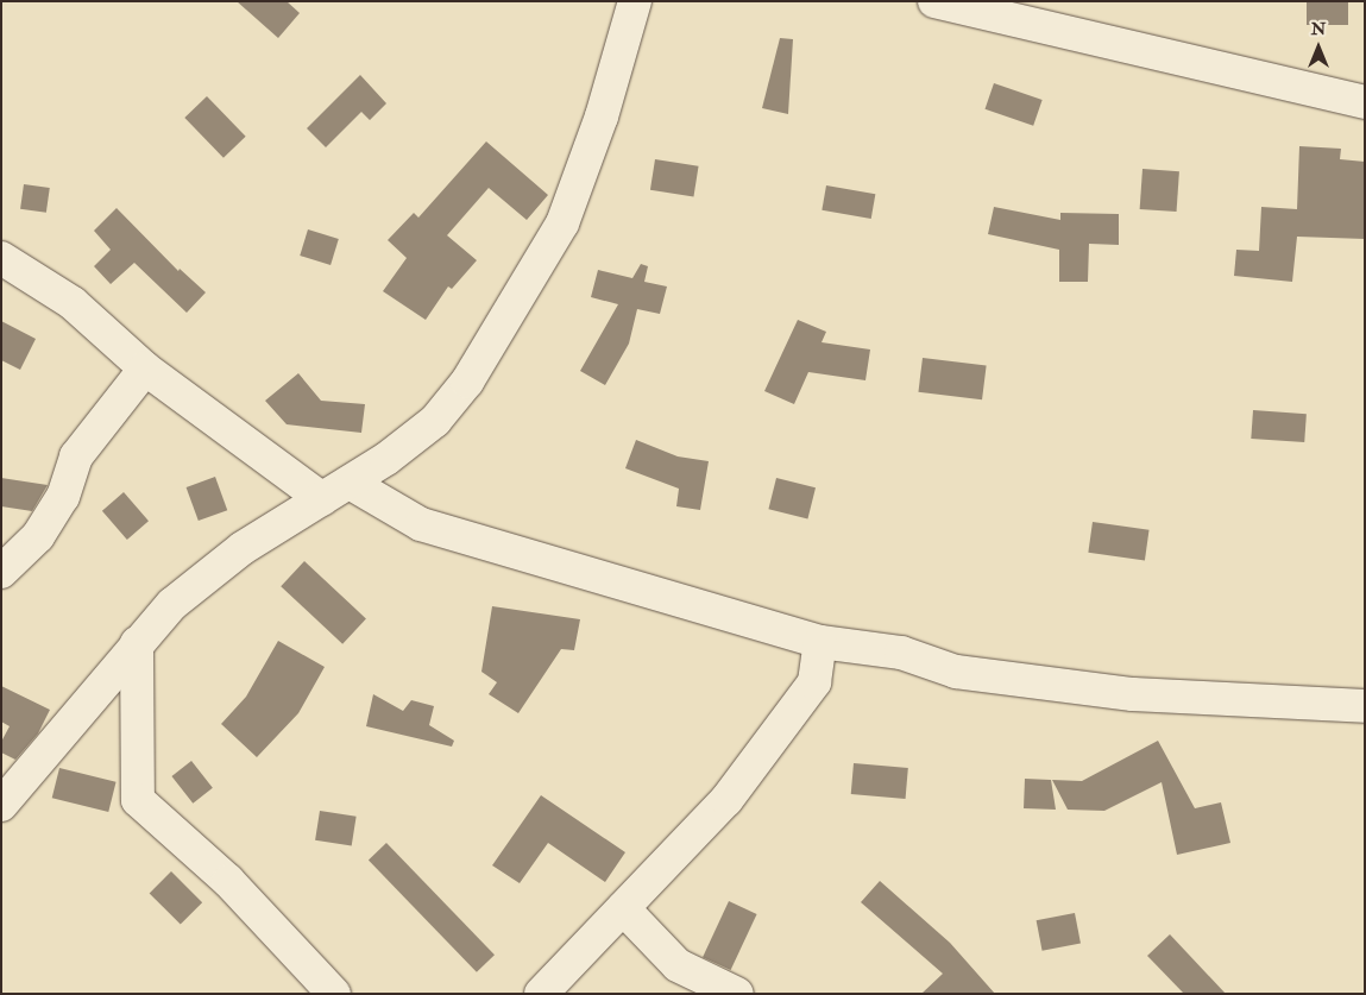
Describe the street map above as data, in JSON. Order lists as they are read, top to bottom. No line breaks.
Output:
{"north":"top"}
